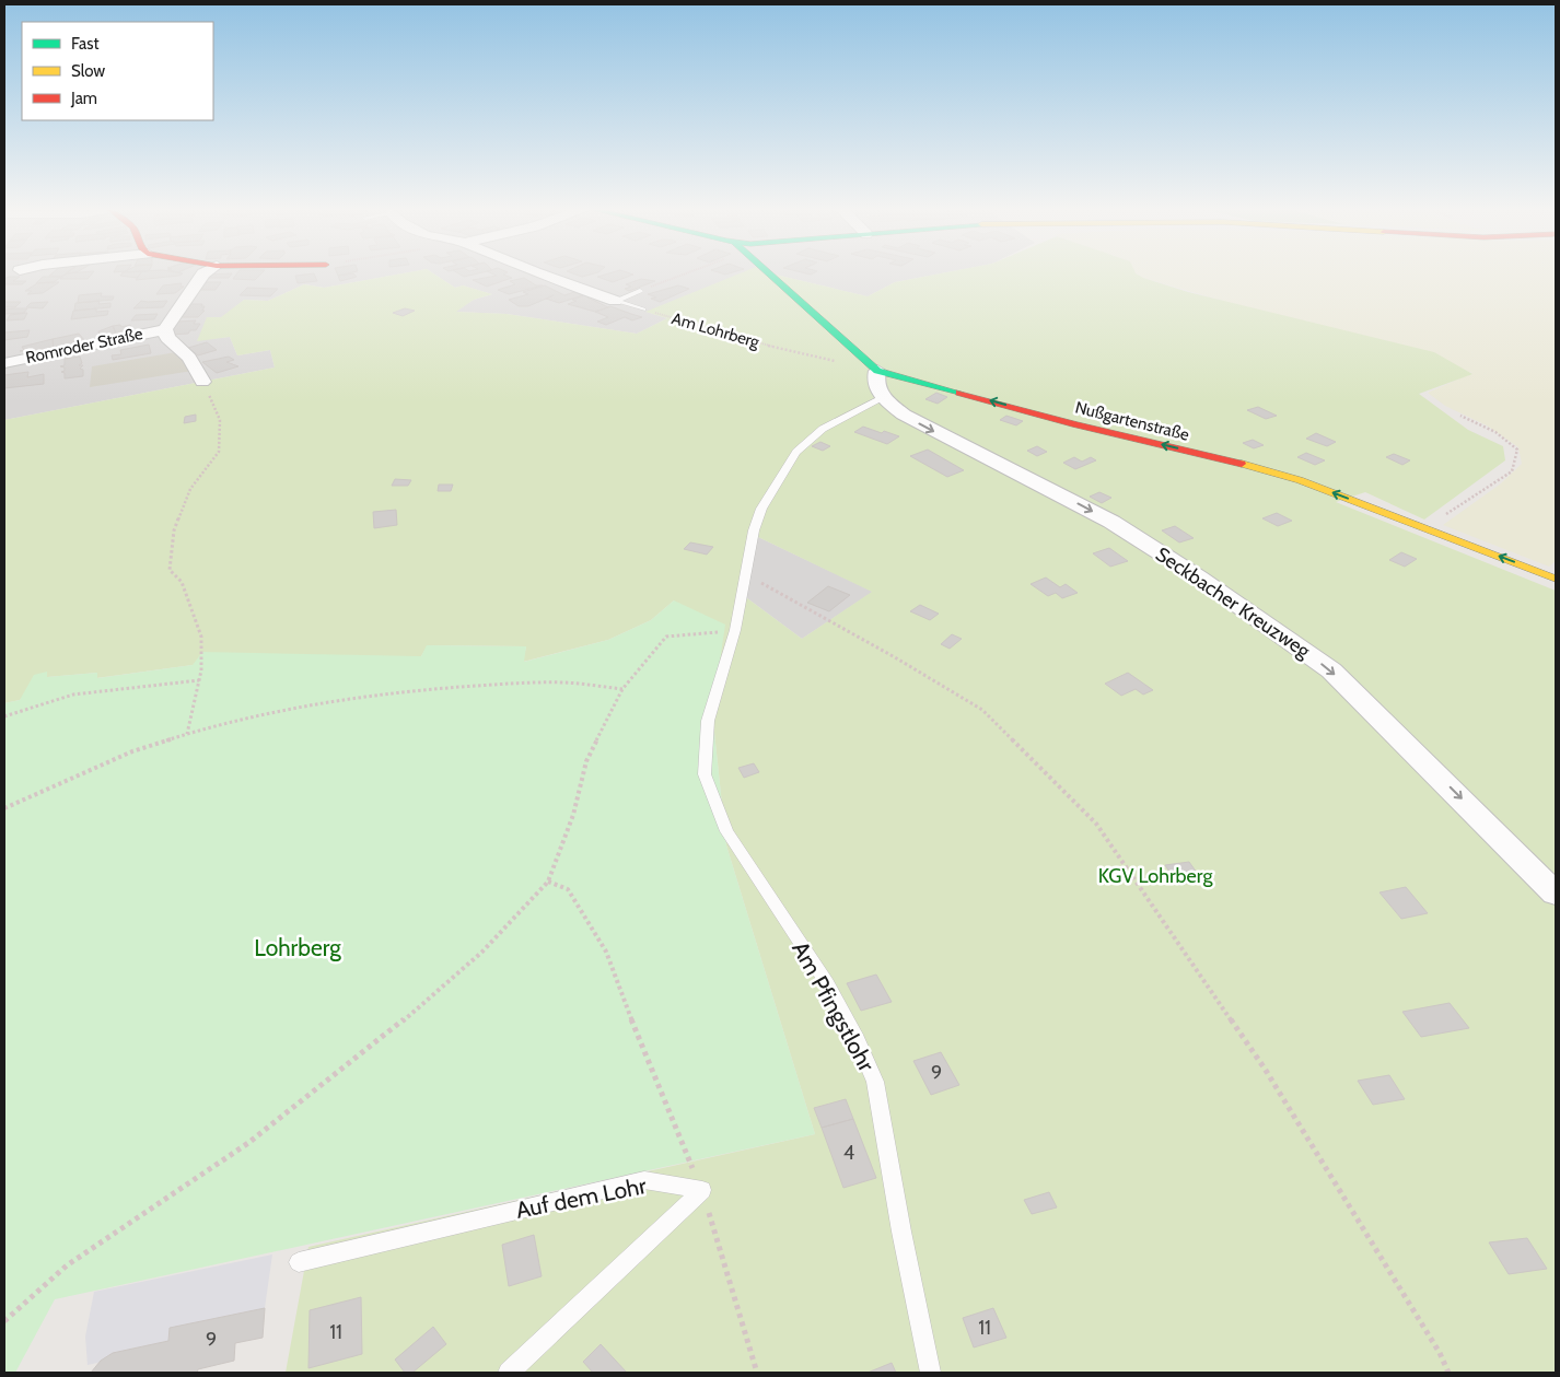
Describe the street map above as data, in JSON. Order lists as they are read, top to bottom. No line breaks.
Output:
{"streets":{"street":["Romroder Straße","Nußgartenstraße","Seckbacher Kreuzweg"],"lane":["Am Pfingstlohr","Auf dem Lohr"],"path":["Am Lohrberg"]},"one_way":["Nußgartenstraße","Seckbacher Kreuzweg"],"parks":["KGV Lohrberg","Lohrberg"],"house_numbers":["9","4","11","11","9"],"legend":["Fast","Slow","Jam"]}
